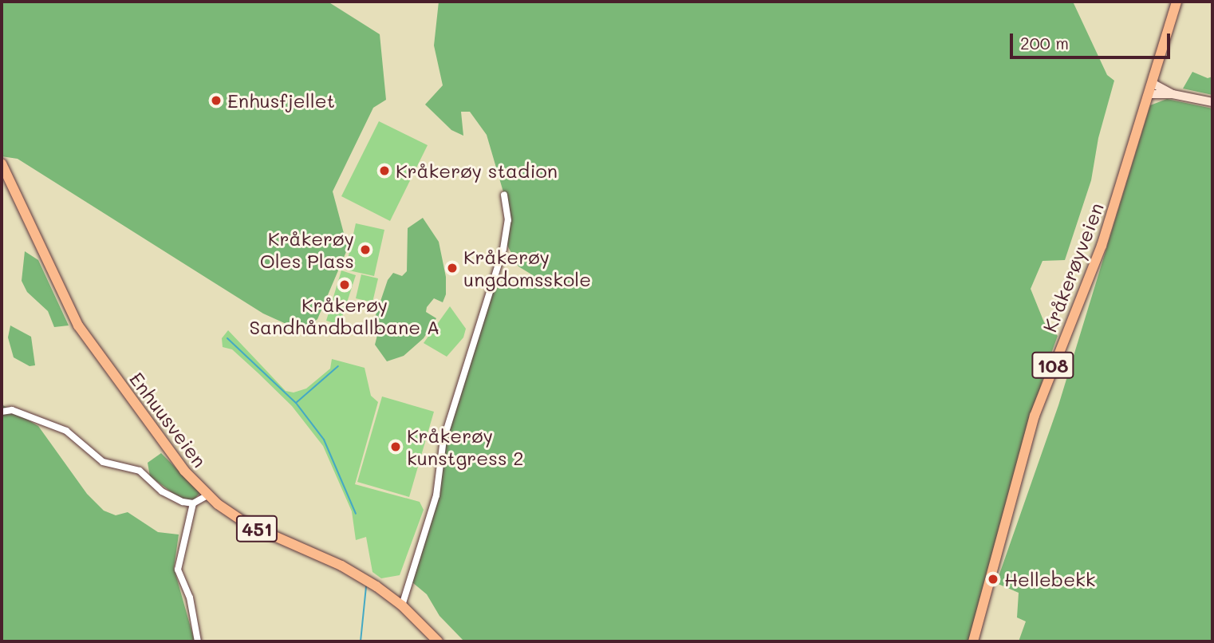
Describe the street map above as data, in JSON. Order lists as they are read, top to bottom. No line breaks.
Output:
{"streets":{"main road":["Kråkerøyveien","108","Enhuusveien","451"]},"places":["Enhusfjellet","Kråkerøy stadion","Kråkerøy Oles Plass","Kråkerøy ungdomsskole","Kråkerøy Sandhåndballbane A","Kråkerøy kunstgress 2","Hellebekk"],"scale_bar":"200 m"}
